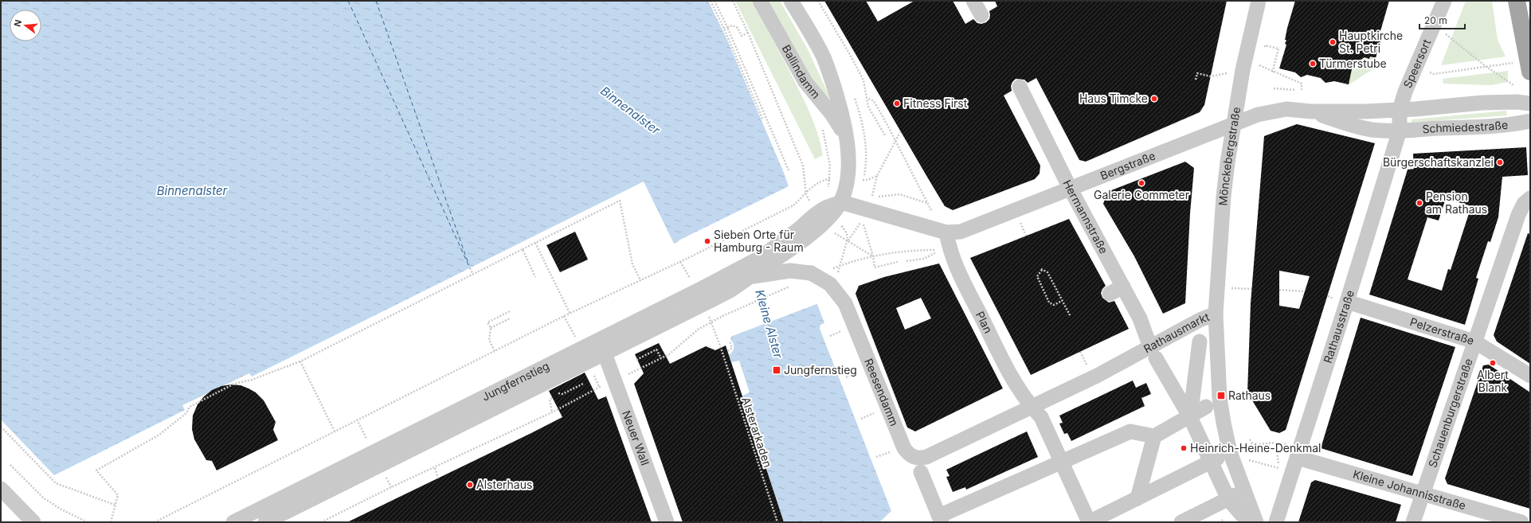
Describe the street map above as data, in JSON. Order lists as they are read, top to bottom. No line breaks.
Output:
{"streets":{"street":["Speersort","Ballindamm","Schmiedestraße","Mönckebergstraße","Bergstraße","Hermannstraße","Plan","Rathausstraße","Pelzerstraße","Rathausmarkt","Jungfernstieg","Reesendamm","Schauenburgerstraße","Neuer Wall","Kleine Johannisstraße"],"path":["Alsterarkaden"]},"crossings":[["Speersort","Schmiedestraße"],["Speersort","Bergstraße"],["Speersort","Rathausstraße"],["Ballindamm","Jungfernstieg"],["Schmiedestraße","Bergstraße"],["Schmiedestraße","Rathausstraße"],["Mönckebergstraße","Bergstraße"],["Mönckebergstraße","Rathausmarkt"],["Bergstraße","Hermannstraße"],["Bergstraße","Plan"],["Bergstraße","Rathausstraße"],["Hermannstraße","Rathausmarkt"],["Plan","Rathausmarkt"],["Plan","Reesendamm"],["Rathausstraße","Pelzerstraße"],["Rathausstraße","Kleine Johannisstraße"],["Pelzerstraße","Schauenburgerstraße"],["Rathausmarkt","Reesendamm"],["Jungfernstieg","Reesendamm"],["Jungfernstieg","Alsterarkaden"],["Jungfernstieg","Neuer Wall"],["Schauenburgerstraße","Kleine Johannisstraße"]],"water":["Binnenalster","Kleine Alster"],"places":{"other":["Hauptkirche St. Petri","Türmerstube","Haus Timcke","Fitness First","Bürgerschaftskanzlei","Galerie Commeter","Pension am Rathaus","Sieben Orte für Hamburg - Raum","Albert Blank","Heinrich-Heine-Denkmal","Alsterhaus"],"transit":["Jungfernstieg","Rathaus"]},"scale_bar":"20 m","north":"left"}
